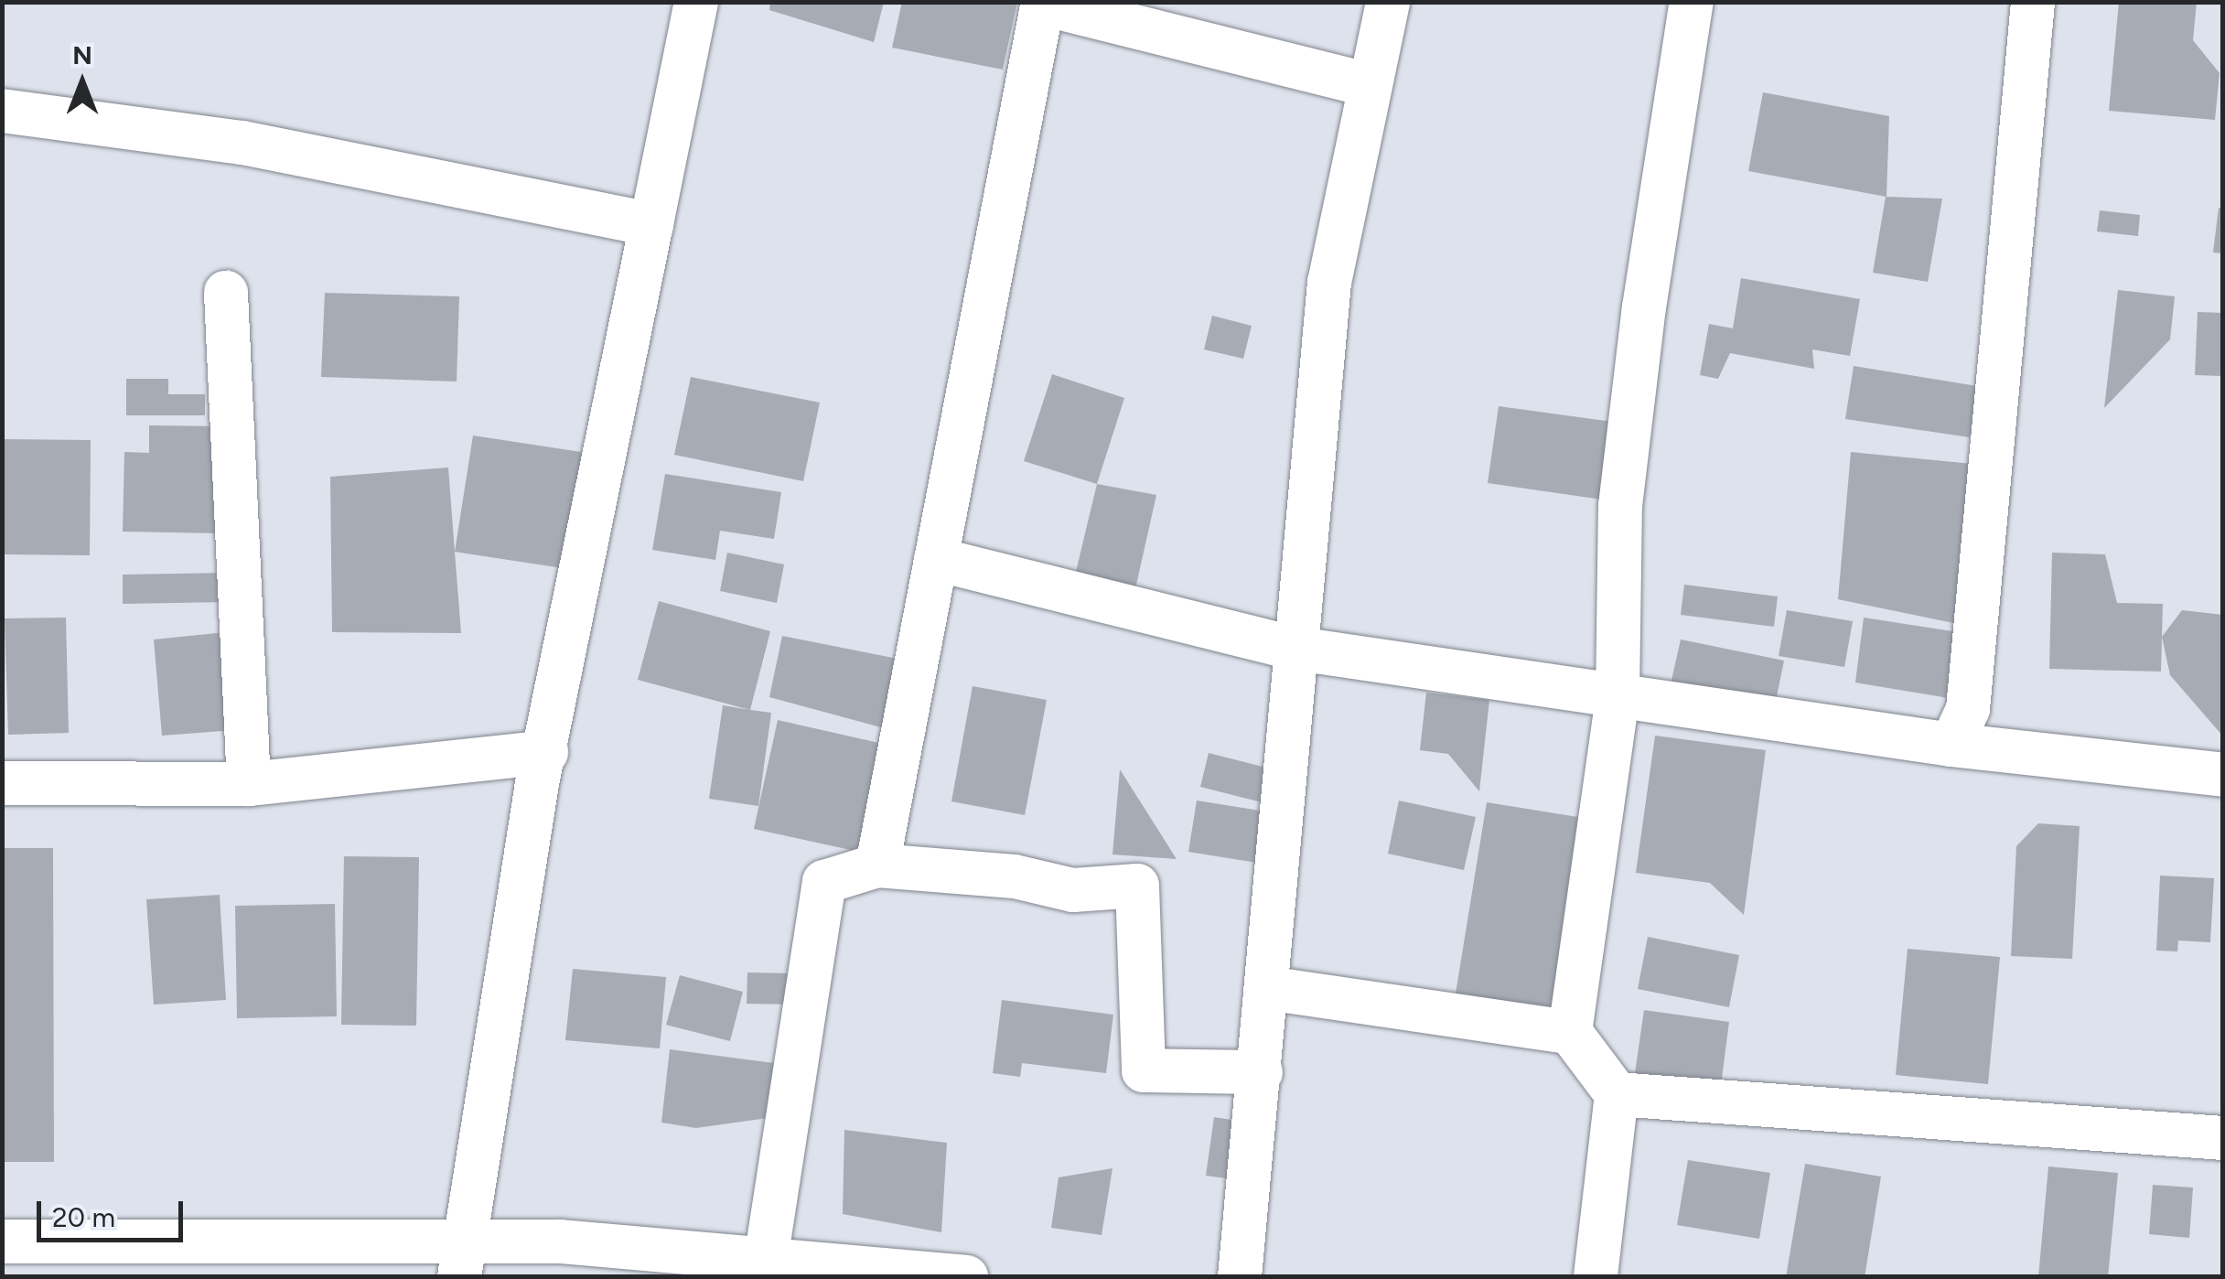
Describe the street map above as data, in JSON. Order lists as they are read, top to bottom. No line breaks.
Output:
{"scale_bar":"20 m","north":"top"}
